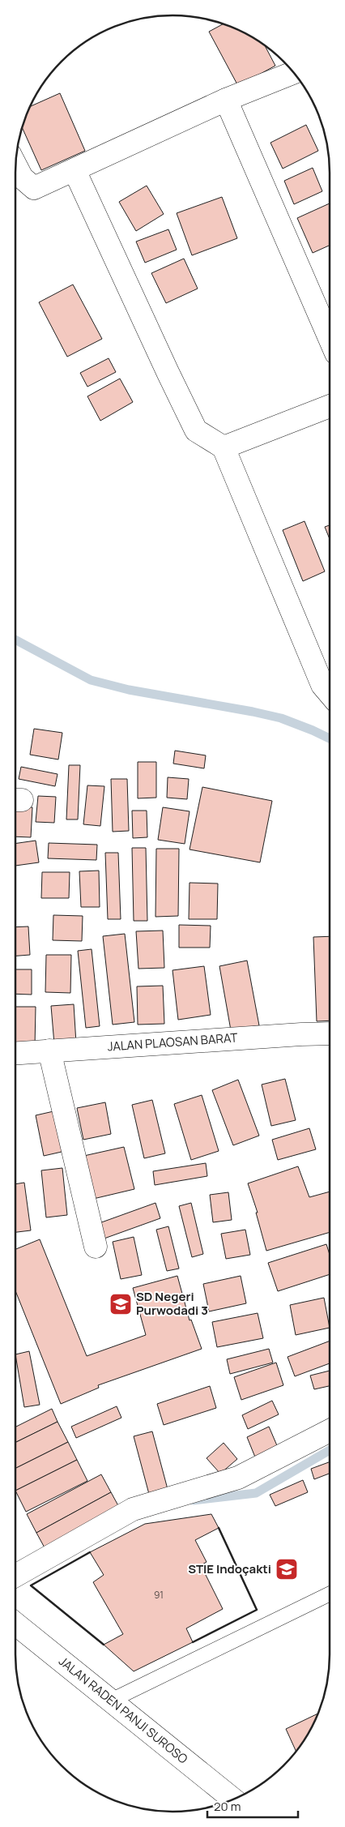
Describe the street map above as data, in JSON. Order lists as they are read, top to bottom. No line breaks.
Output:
{"streets":{"main road":["JALAN PLAOSAN BARAT","JALAN RADEN PANJI SUROSO"]},"places":{"school or university":["SD Negeri Purwodadi 3","STIE Indoçakti"]},"house_numbers":["91"],"scale_bar":"20 m"}
